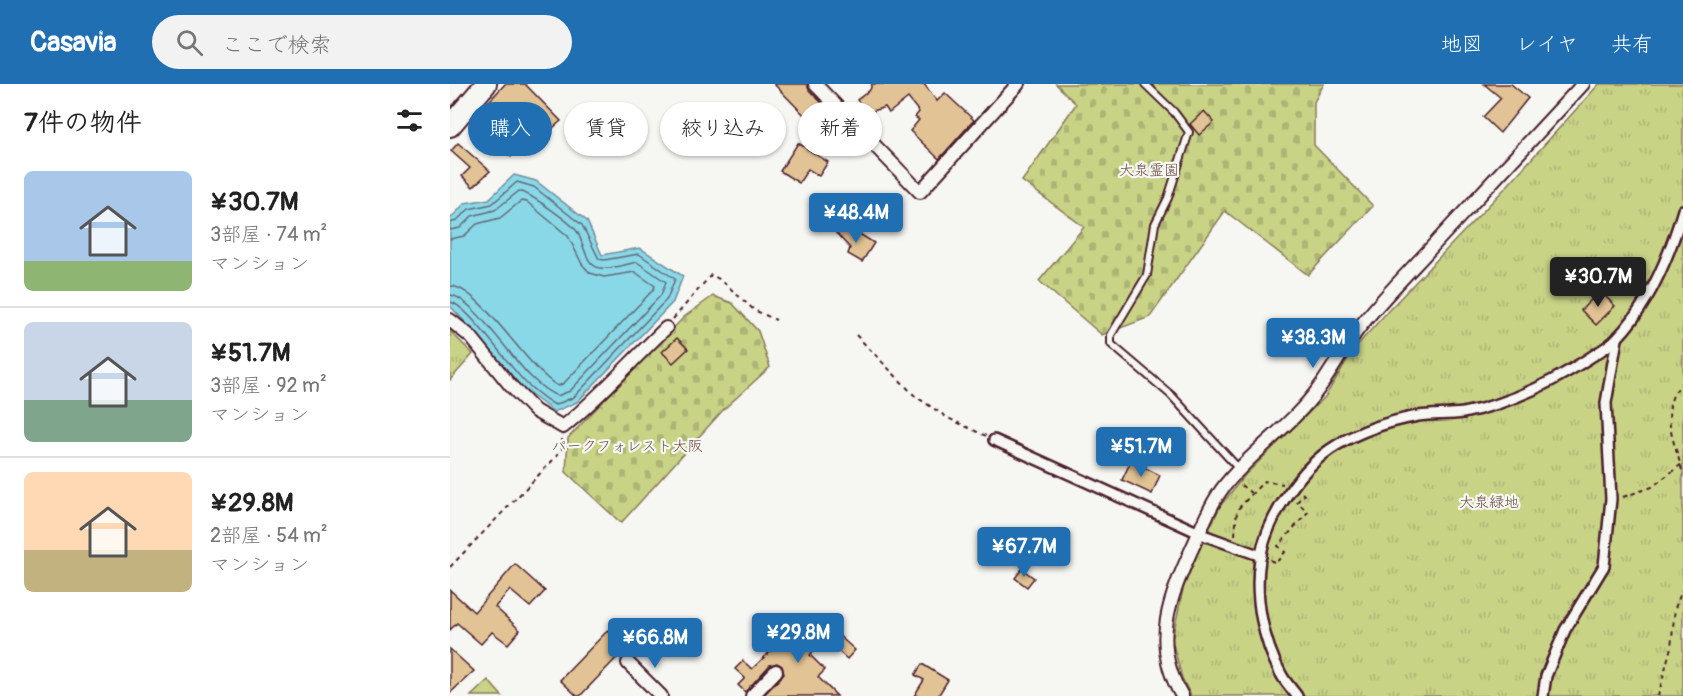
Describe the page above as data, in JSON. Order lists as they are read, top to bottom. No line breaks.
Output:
{"parks":["大泉霊園","パークフォレスト大阪","大泉緑地"],"page":{"header":"Casavia","search":"ここで検索","nav":["地図","レイヤ","共有"],"heading":"7件の物件","chip":["購入","賃貸","絞り込み","新着"],"list":[{"name":"¥30.7M","note":"3部屋 · 74 m² · マンション"},{"name":"¥51.7M","note":"3部屋 · 92 m² · マンション"},{"name":"¥29.8M","note":"2部屋 · 54 m² · マンション"}],"price":["¥48.4M","¥30.7M","¥38.3M","¥51.7M","¥67.7M","¥29.8M","¥66.8M"]}}
